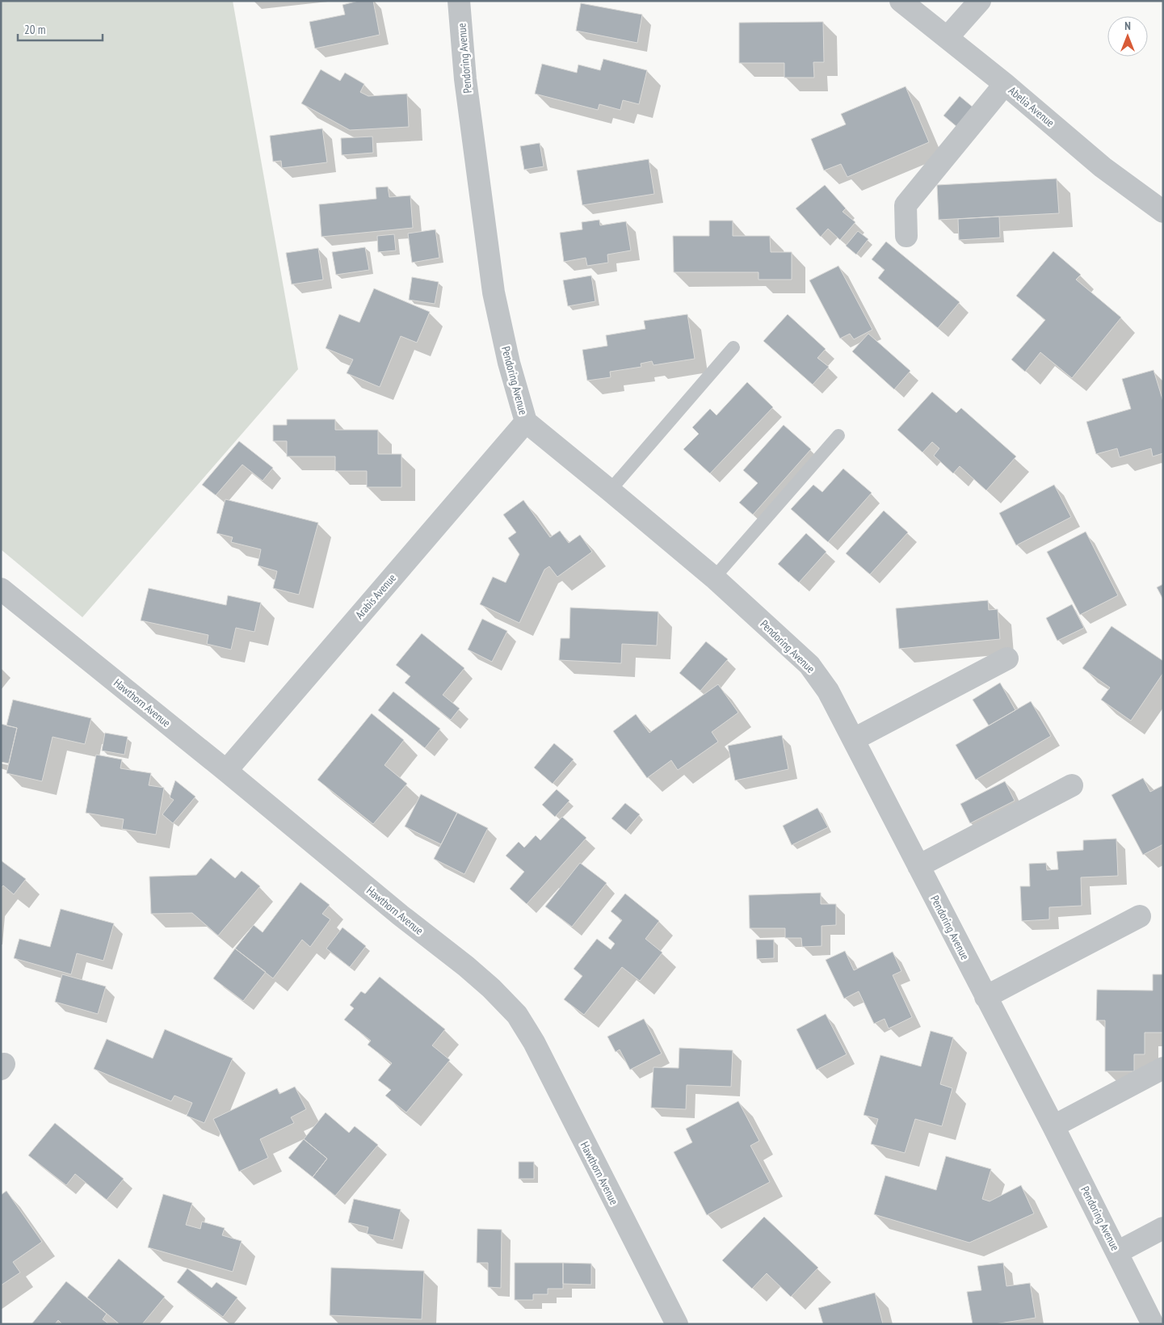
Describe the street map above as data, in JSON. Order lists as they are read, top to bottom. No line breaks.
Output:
{"streets":{"street":["Pendoring Avenue","Abelia Avenue","Arabis Avenue","Hawthorn Avenue"]},"crossings":[["Pendoring Avenue","Arabis Avenue"],["Arabis Avenue","Hawthorn Avenue"]],"scale_bar":"20 m","north":"top"}
